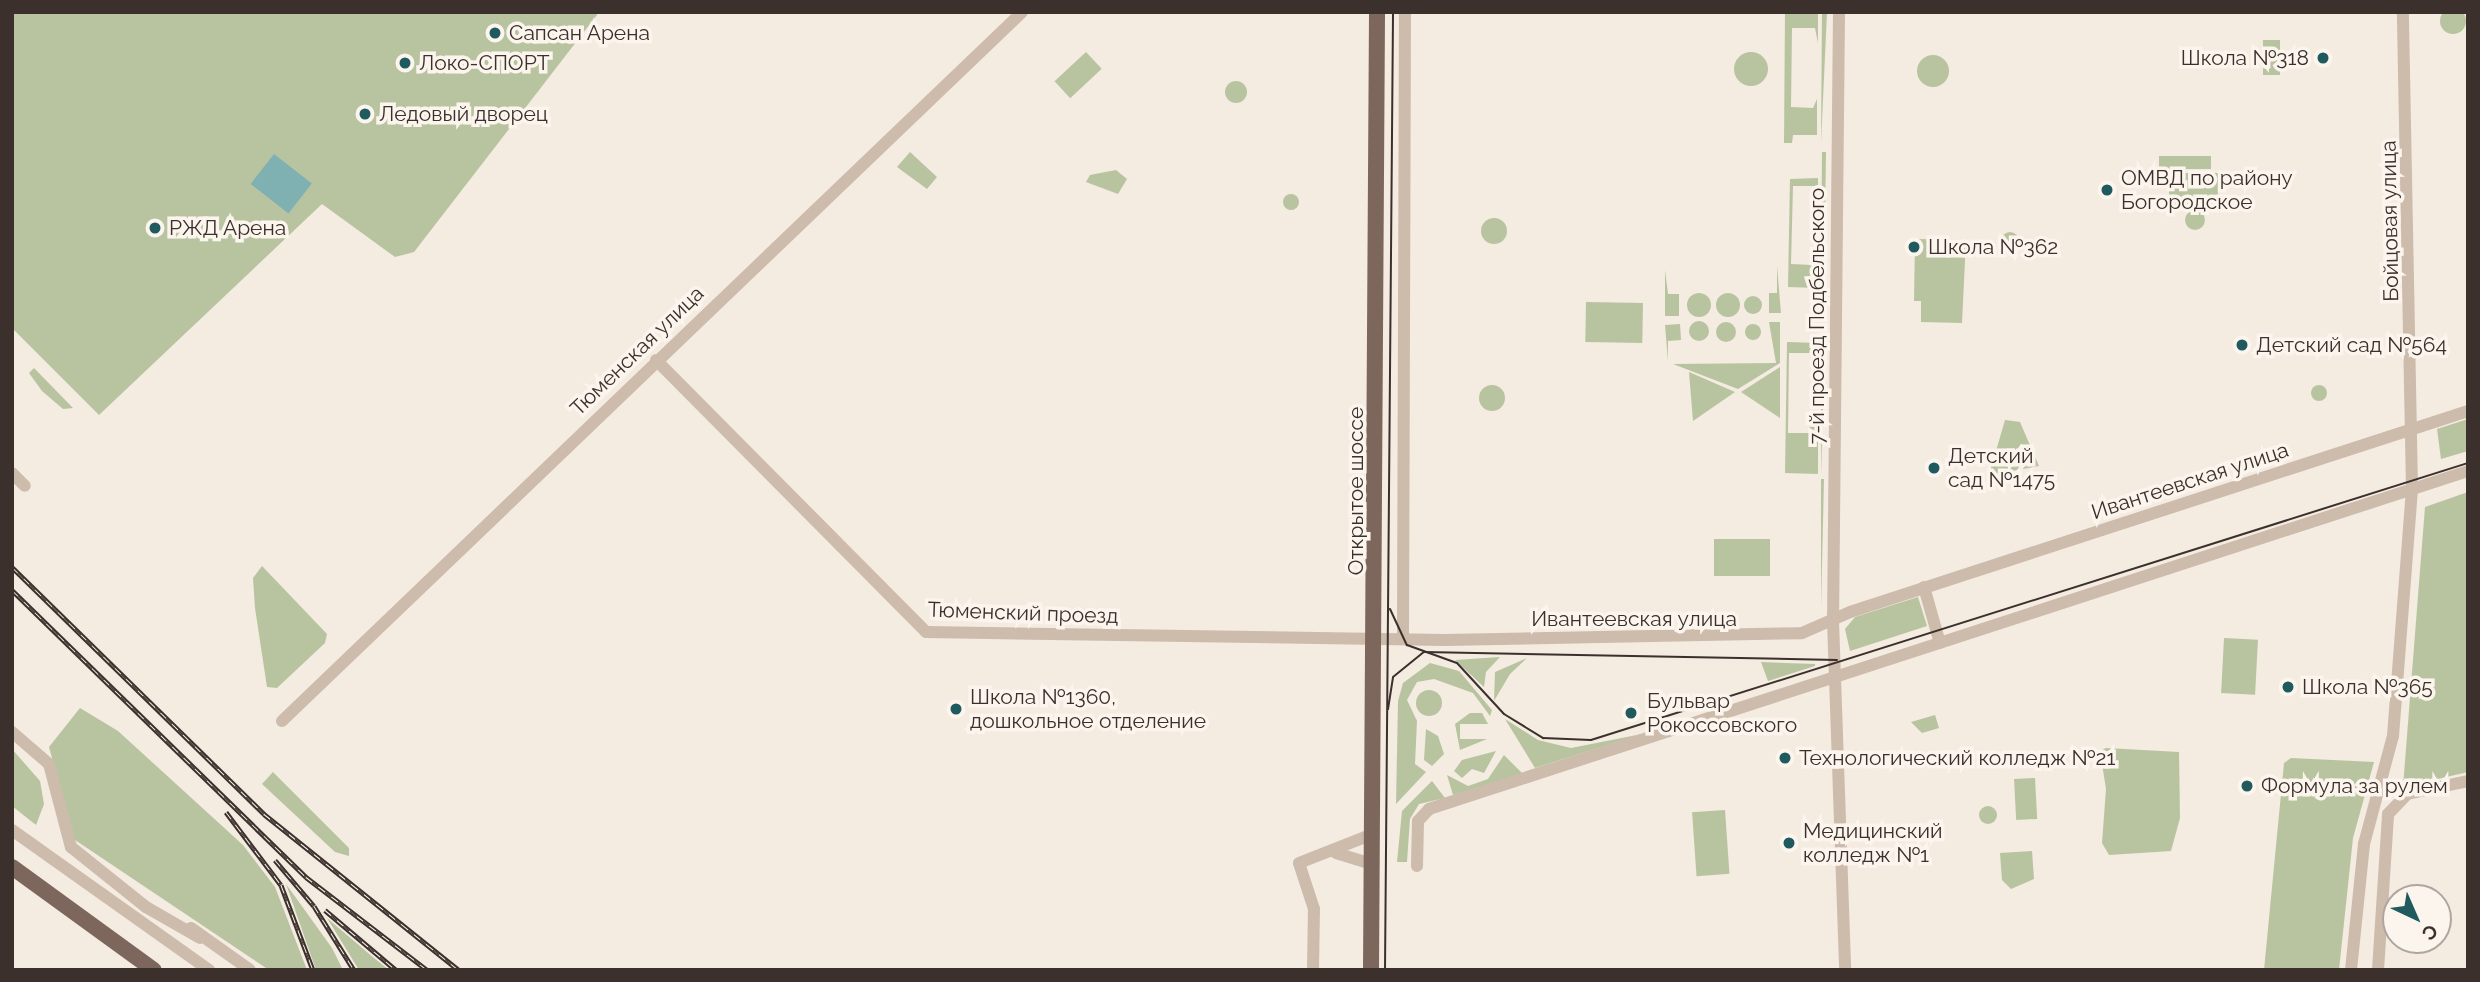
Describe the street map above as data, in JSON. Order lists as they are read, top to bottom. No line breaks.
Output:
{"streets":{"main road":["Открытое шоссе"],"street":["Бойцовая улица","7-й проезд Подбельского","Тюменская улица","Ивантеевская улица","Тюменский проезд"]},"crossings":[["Бойцовая улица","Ивантеевская улица"],["7-й проезд Подбельского","Ивантеевская улица"],["Тюменская улица","Тюменский проезд"],["Ивантеевская улица","Открытое шоссе"],["Ивантеевская улица","Тюменский проезд"],["Открытое шоссе","Тюменский проезд"]],"places":["Сапсан Арена","Школа №318","Локо-СПОРТ","Ледовый дворец","ОМВД по району Богородское","РЖД Арена","Школа №362","Детский сад №564","Детский сад №1475","Школа №365","Школа №1360, дошкольное отделение","Бульвар Рокоссовского","Технологический колледж №21","Формула за рулем","Медицинский колледж №1"],"north":"bottom right"}
